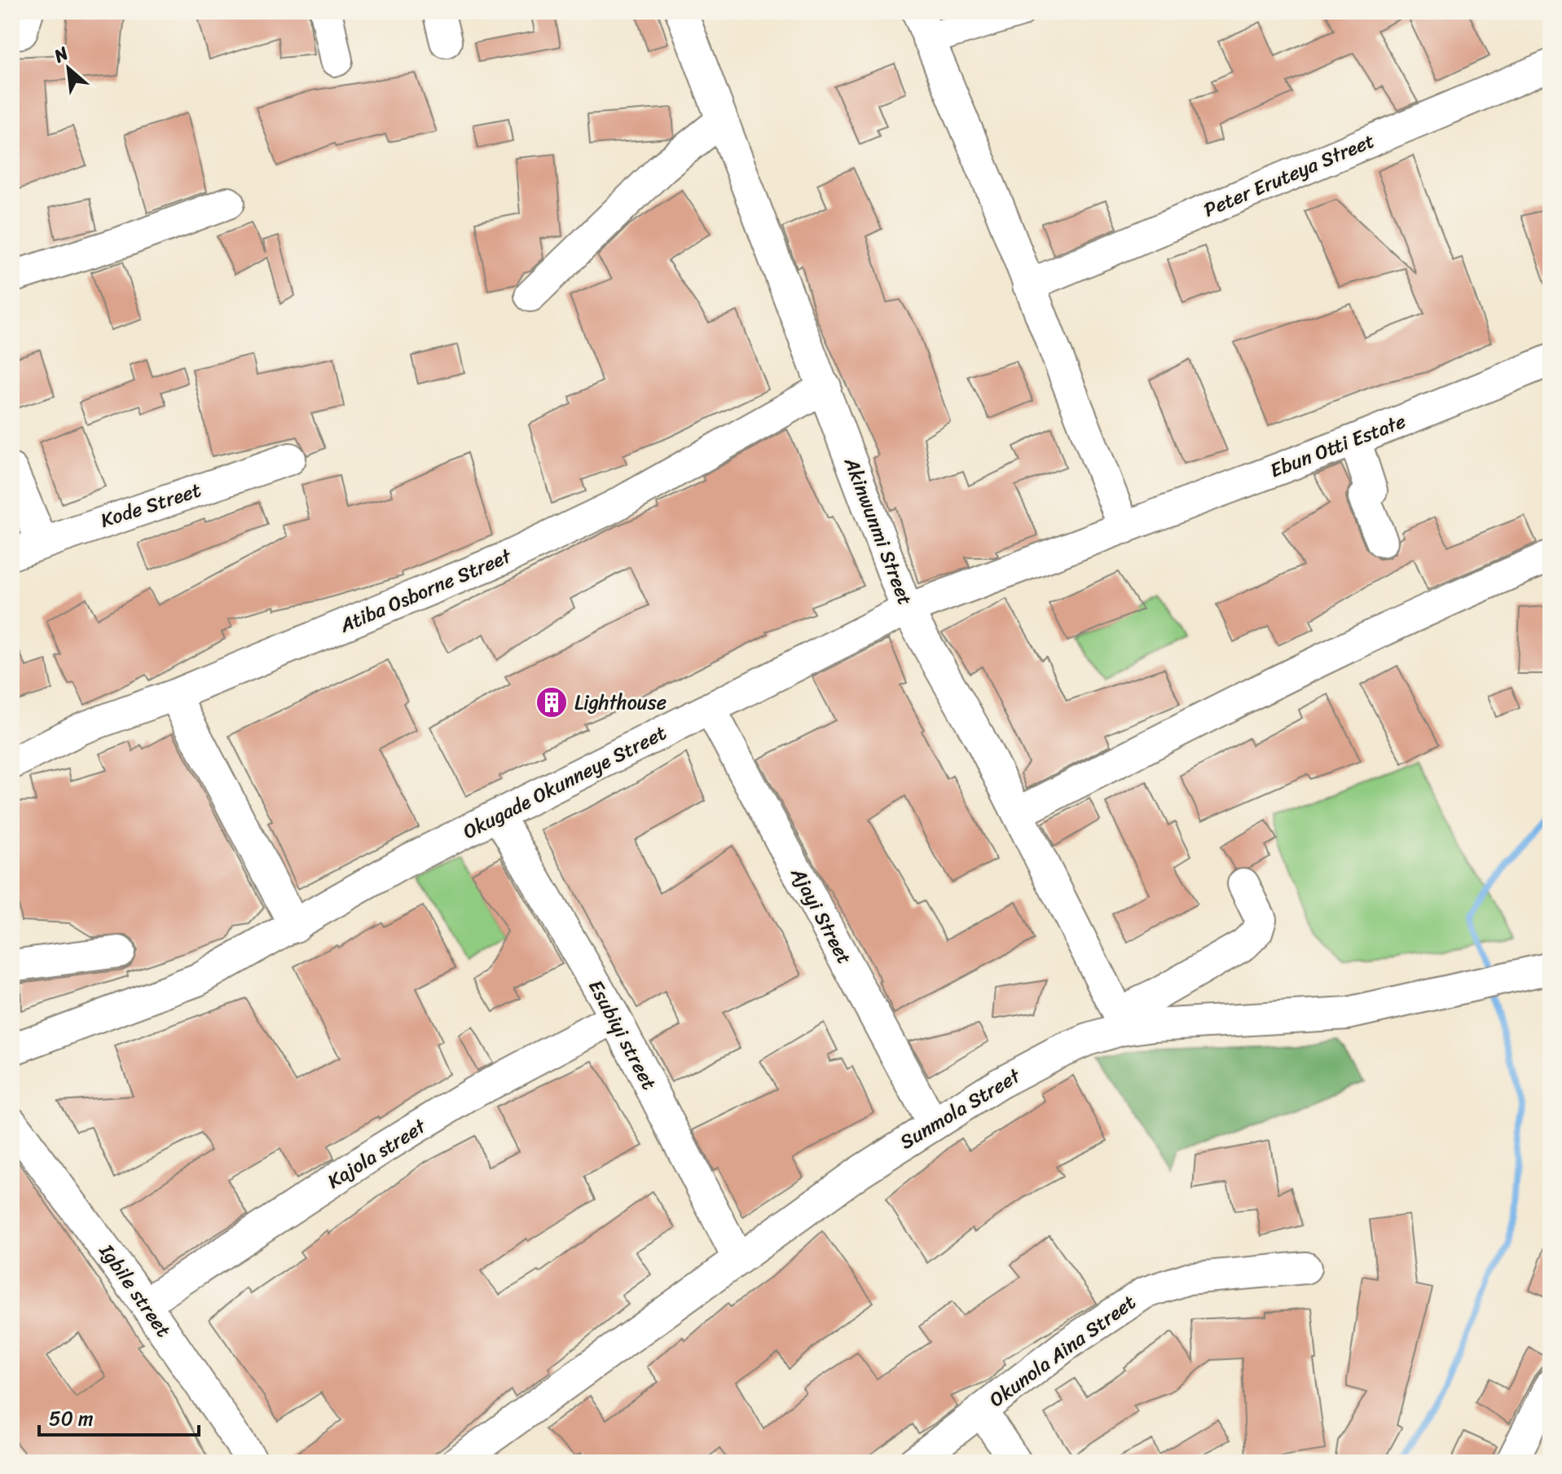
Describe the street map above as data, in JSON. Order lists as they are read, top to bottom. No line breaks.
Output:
{"streets":{"street":["Peter Eruteya Street","Ebun Otti Estate","Kode Street","Akinwunmi Street","Atiba Osborne Street","Okugade Okunneye Street","Ajayi Street","Esubiyi street","Sunmola Street","Kajola street","Igbile street","Okunola Aina Street"]},"crossings":[["Ebun Otti Estate","Okugade Okunneye Street"],["Akinwunmi Street","Atiba Osborne Street"],["Akinwunmi Street","Okugade Okunneye Street"],["Akinwunmi Street","Sunmola Street"],["Okugade Okunneye Street","Ajayi Street"],["Okugade Okunneye Street","Esubiyi street"],["Ajayi Street","Sunmola Street"],["Esubiyi street","Sunmola Street"],["Esubiyi street","Kajola street"],["Kajola street","Igbile street"]],"places":{"building":["Lighthouse"]},"scale_bar":"50 m","north":"top left"}
